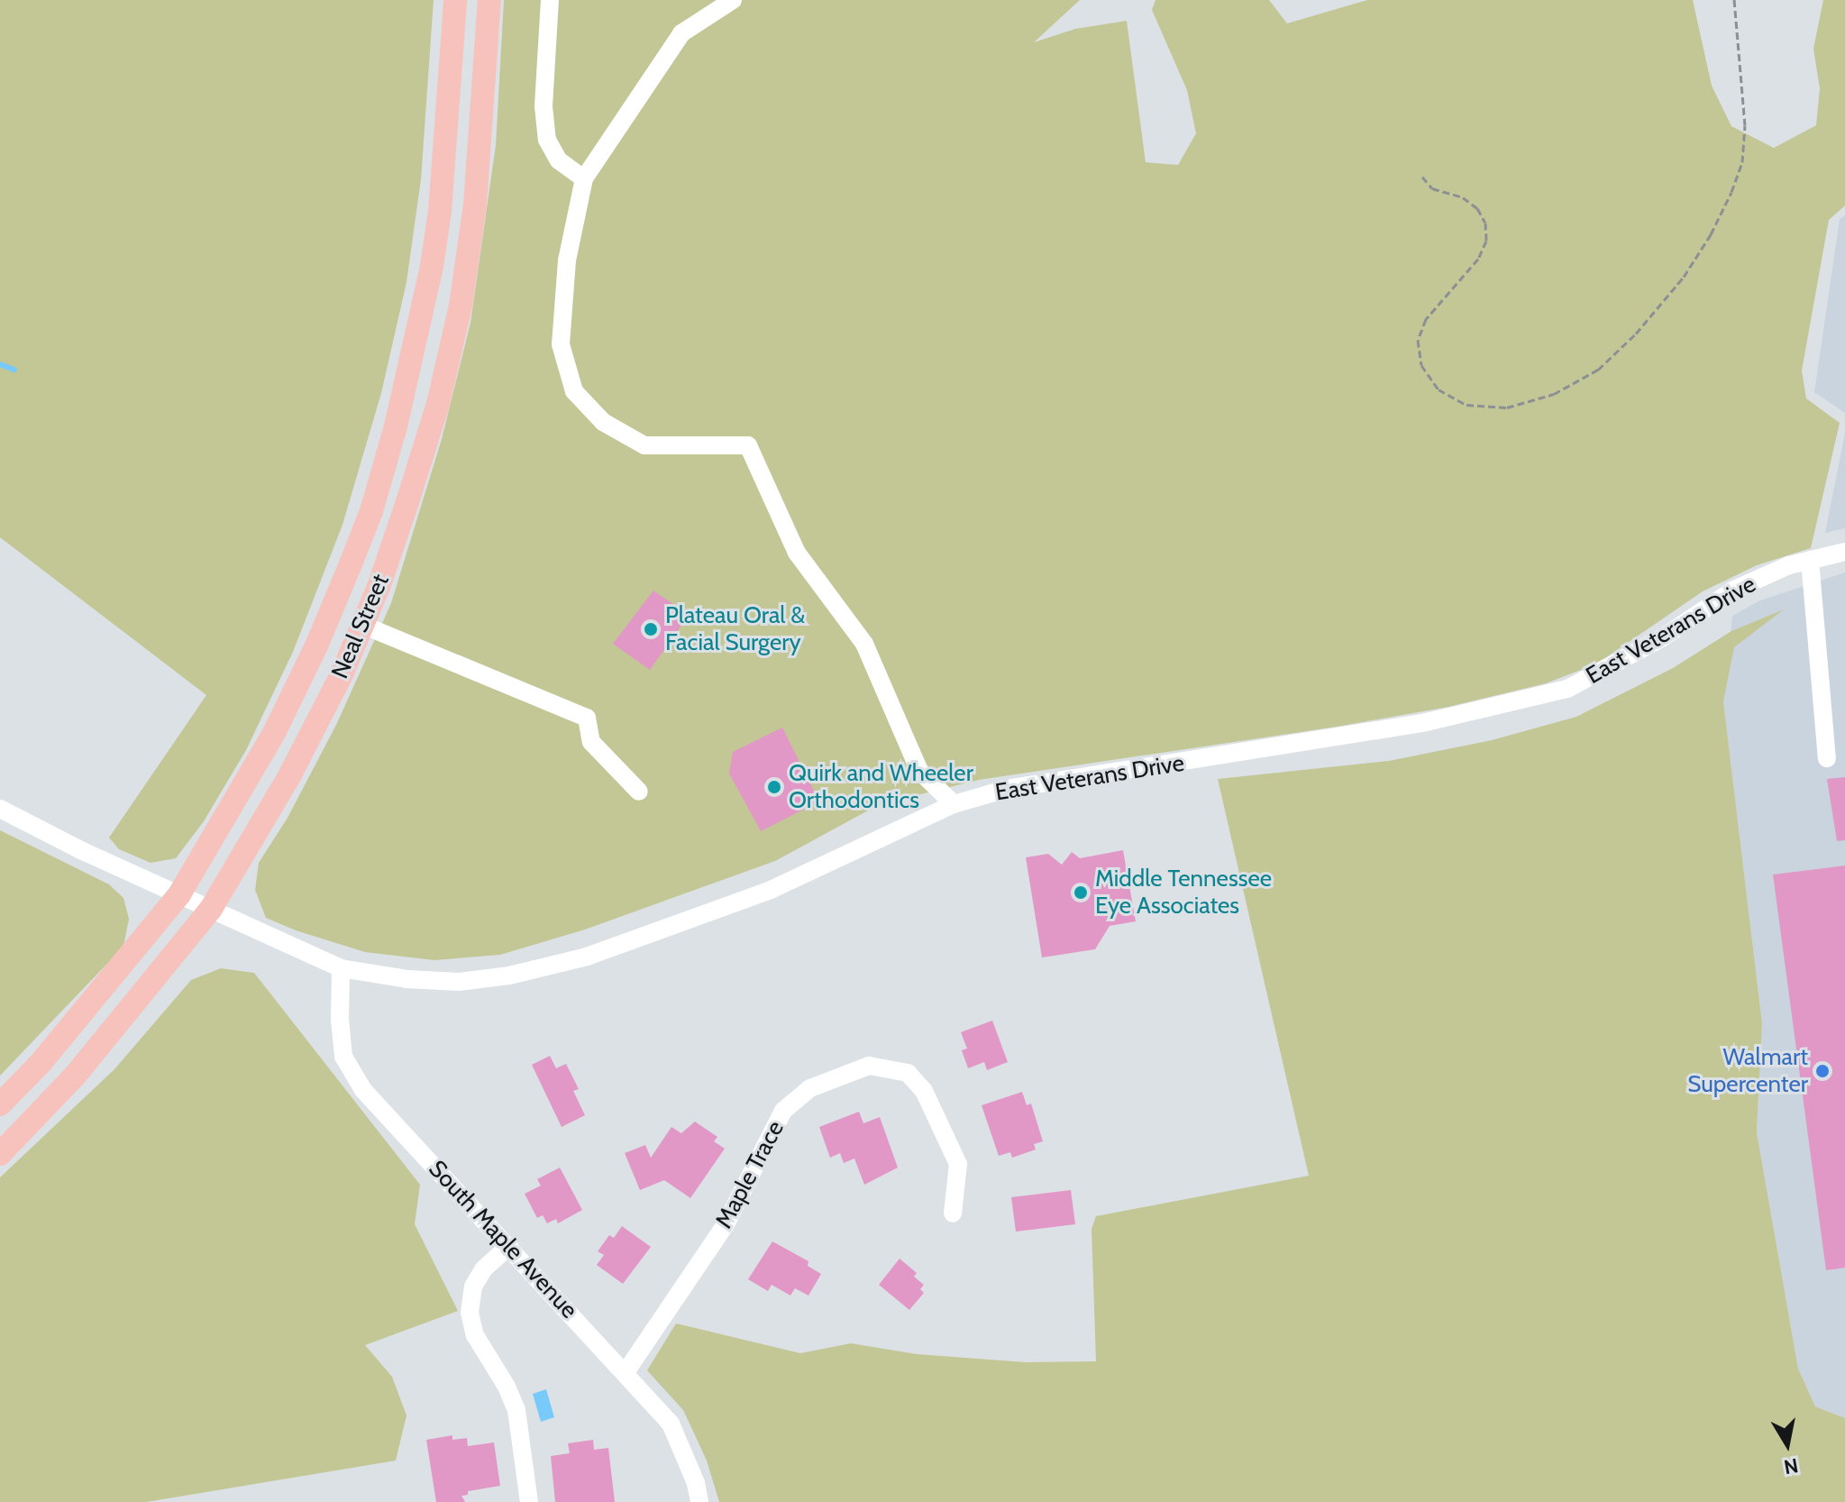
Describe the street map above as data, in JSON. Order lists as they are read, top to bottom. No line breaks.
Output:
{"streets":{"main road":["Neal Street"],"street":["East Veterans Drive","Maple Trace","South Maple Avenue"]},"crossings":[["Neal Street","East Veterans Drive"],["East Veterans Drive","South Maple Avenue"],["Maple Trace","South Maple Avenue"]],"places":["Plateau Oral & Facial Surgery","Quirk and Wheeler Orthodontics","Middle Tennessee Eye Associates","Walmart Supercenter"],"north":"bottom"}
